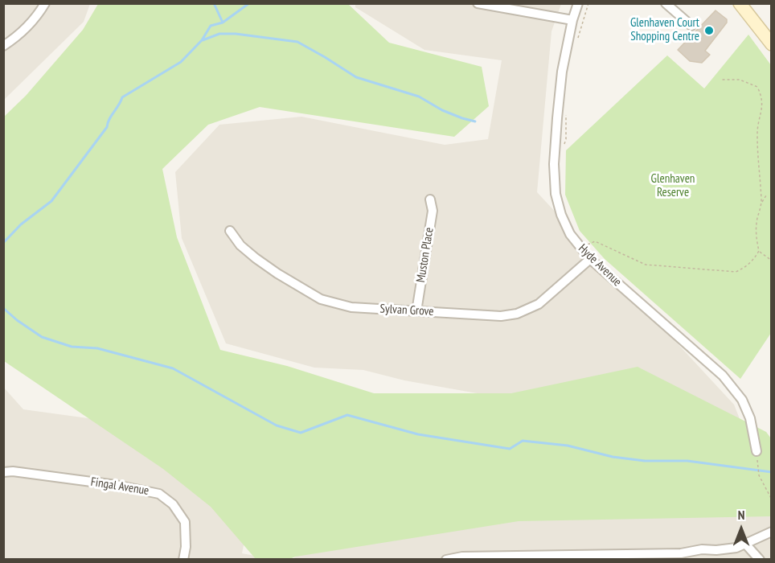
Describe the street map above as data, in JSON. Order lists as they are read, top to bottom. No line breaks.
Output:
{"streets":{"street":["Muston Place","Hyde Avenue","Sylvan Grove","Fingal Avenue"]},"crossings":[["Muston Place","Sylvan Grove"],["Hyde Avenue","Sylvan Grove"]],"parks":["Glenhaven Reserve"],"places":["Glenhaven Court Shopping Centre"],"north":"top"}
